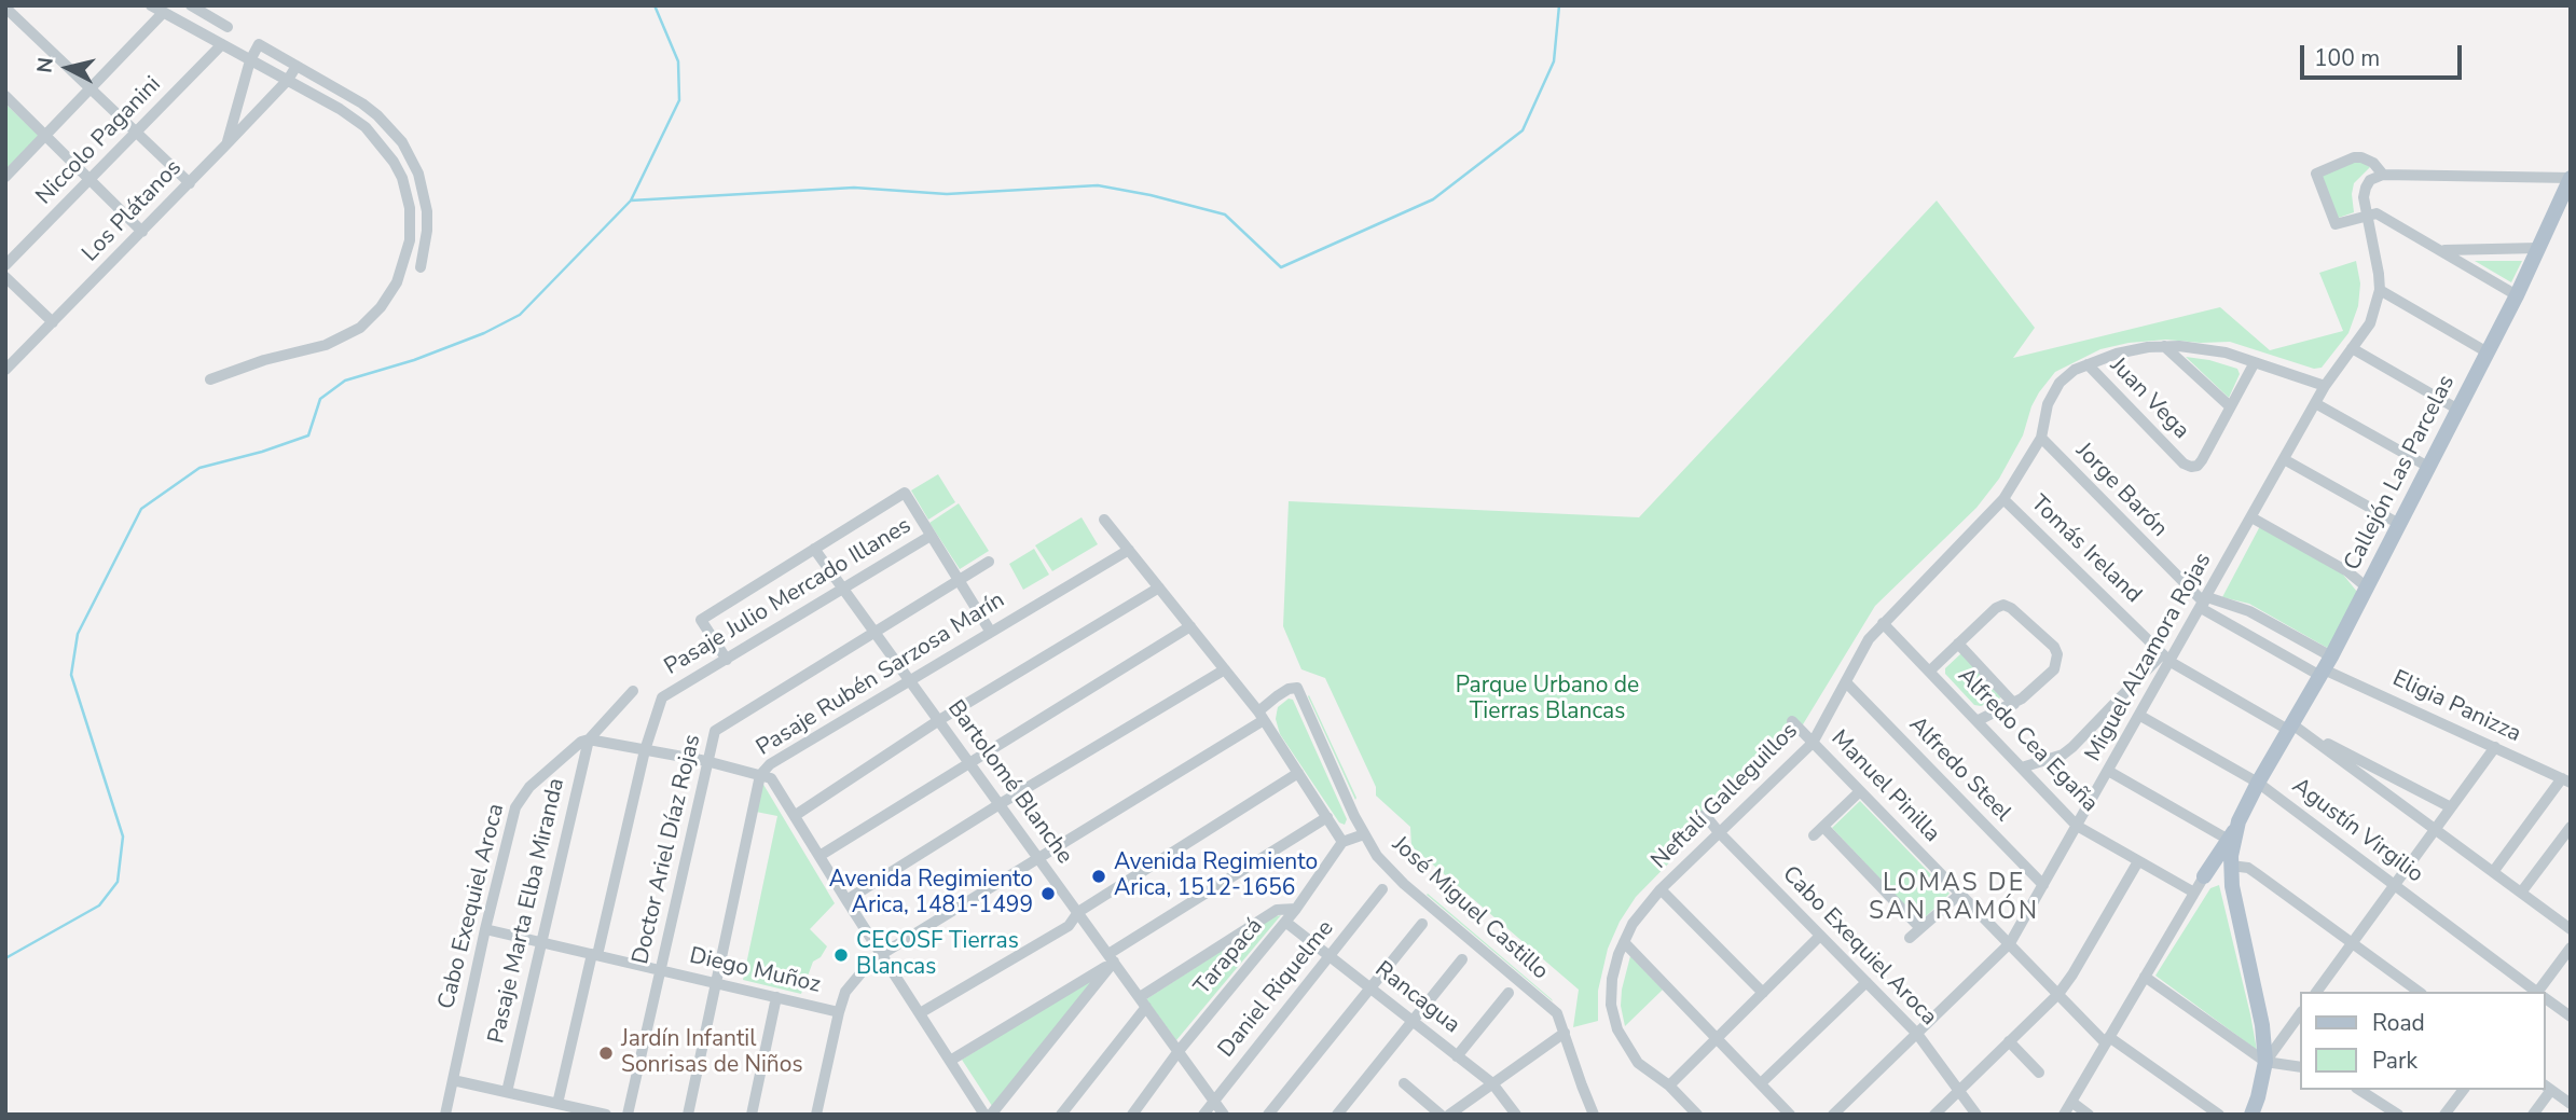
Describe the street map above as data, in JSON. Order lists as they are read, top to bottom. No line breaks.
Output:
{"streets":{"main road":["Callejón Las Parcelas"],"street":["Niccolo Paganini","Los Plátanos","Juan Vega","Jorge Barón","Tomás Ireland","Pasaje Julio Mercado Illanes","Miguel Alzamora Rojas","Pasaje Rubén Sarzosa Marín","Eligia Panizza","Alfredo Cea Egaña","Alfredo Steel","Bartolomé Blanche","Manuel Pinilla","Neftalí Galleguillos","Agustín Virgilio","Doctor Ariel Díaz Rojas","Cabo Exequiel Aroca","José Miguel Castillo","Pasaje Marta Elba Miranda","Tarapacá","Diego Muñoz","Daniel Riquelme","Rancagua"]},"crossings":[["Juan Vega","Neftalí Galleguillos"],["Callejón Las Parcelas","Jorge Barón"],["Callejón Las Parcelas","Tomás Ireland"],["Callejón Las Parcelas","Eligia Panizza"],["Callejón Las Parcelas","Agustín Virgilio"],["Jorge Barón","Miguel Alzamora Rojas"],["Jorge Barón","Eligia Panizza"],["Jorge Barón","Neftalí Galleguillos"],["Tomás Ireland","Miguel Alzamora Rojas"],["Tomás Ireland","Neftalí Galleguillos"],["Pasaje Julio Mercado Illanes","Bartolomé Blanche"],["Pasaje Julio Mercado Illanes","Diego Muñoz"],["Miguel Alzamora Rojas","Alfredo Cea Egaña"],["Miguel Alzamora Rojas","Alfredo Steel"],["Miguel Alzamora Rojas","Manuel Pinilla"],["Miguel Alzamora Rojas","Neftalí Galleguillos"],["Miguel Alzamora Rojas","Agustín Virgilio"],["Miguel Alzamora Rojas","Cabo Exequiel Aroca"],["Pasaje Rubén Sarzosa Marín","Bartolomé Blanche"],["Pasaje Rubén Sarzosa Marín","Diego Muñoz"],["Alfredo Cea Egaña","Neftalí Galleguillos"],["Alfredo Steel","Neftalí Galleguillos"],["Bartolomé Blanche","Doctor Ariel Díaz Rojas"],["Bartolomé Blanche","Tarapacá"],["Bartolomé Blanche","Daniel Riquelme"],["Manuel Pinilla","Neftalí Galleguillos"],["Neftalí Galleguillos","Cabo Exequiel Aroca"],["Doctor Ariel Díaz Rojas","Diego Muñoz"],["Cabo Exequiel Aroca","Pasaje Marta Elba Miranda"],["Cabo Exequiel Aroca","Diego Muñoz"],["Pasaje Marta Elba Miranda","Diego Muñoz"],["Tarapacá","Rancagua"],["Daniel Riquelme","Rancagua"]],"districts":["LOMAS DE SAN RAMÓN"],"parks":["Parque Urbano de Tierras Blancas"],"places":["Avenida Regimiento Arica, 1512-1656","Avenida Regimiento Arica, 1481-1499","CECOSF Tierras Blancas","Jardín Infantil Sonrisas de Niños"],"legend":["Road","Park"],"scale_bar":"100 m","north":"left"}
